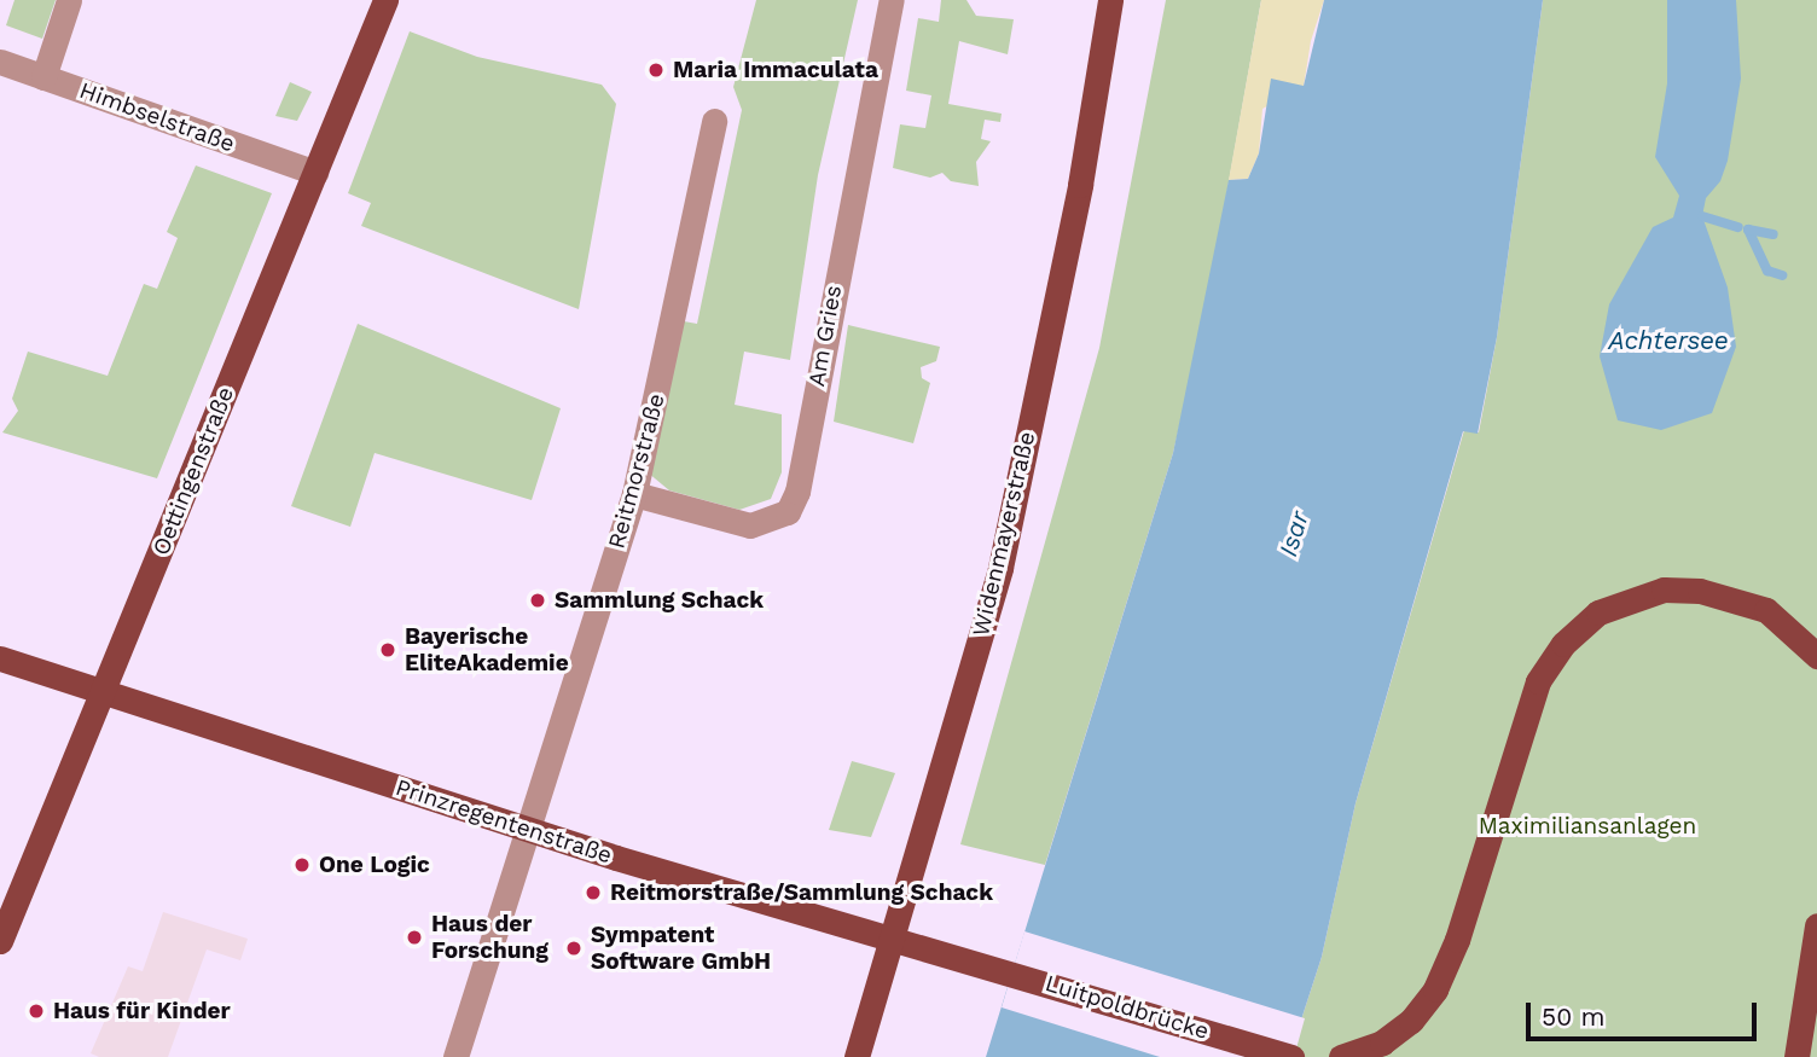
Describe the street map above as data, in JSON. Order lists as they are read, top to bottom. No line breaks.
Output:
{"streets":{"main road":["Oettingenstraße","Widenmayerstraße","Prinzregentenstraße","Luitpoldbrücke"],"street":["Himbselstraße","Am Gries","Reitmorstraße"]},"crossings":[["Himbselstraße","Oettingenstraße"],["Am Gries","Reitmorstraße"],["Oettingenstraße","Prinzregentenstraße"],["Reitmorstraße","Prinzregentenstraße"],["Widenmayerstraße","Prinzregentenstraße"],["Prinzregentenstraße","Luitpoldbrücke"]],"water":["Achtersee","Isar"],"parks":["Maximiliansanlagen"],"places":["Maria Immaculata","Sammlung Schack","Bayerische EliteAkademie","One Logic","Reitmorstraße/Sammlung Schack","Haus der Forschung","Sympatent Software GmbH","Haus für Kinder"],"scale_bar":"50 m"}
